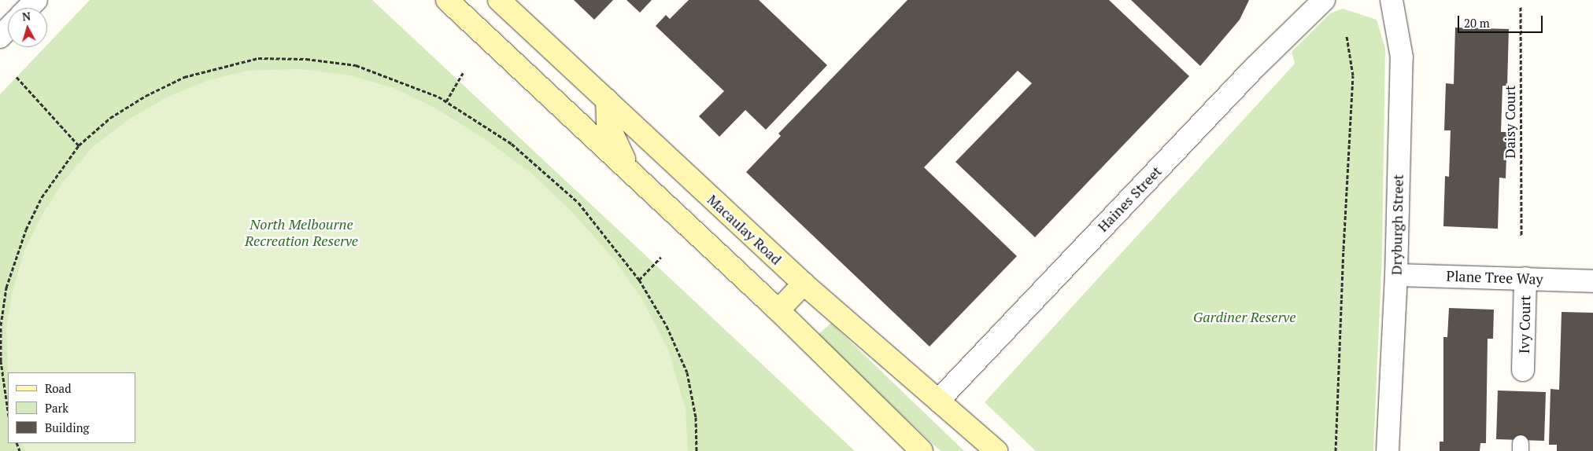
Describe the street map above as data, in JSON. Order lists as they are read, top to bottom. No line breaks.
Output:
{"streets":{"main road":["Macaulay Road"],"street":["Haines Street","Dryburgh Street","Plane Tree Way","Ivy Court"],"path":["Daisy Court"]},"crossings":[["Haines Street","Macaulay Road"],["Dryburgh Street","Plane Tree Way"],["Plane Tree Way","Ivy Court"]],"parks":["North Melbourne Recreation Reserve","Gardiner Reserve"],"legend":["Road","Park","Building"],"scale_bar":"20 m","north":"top"}
